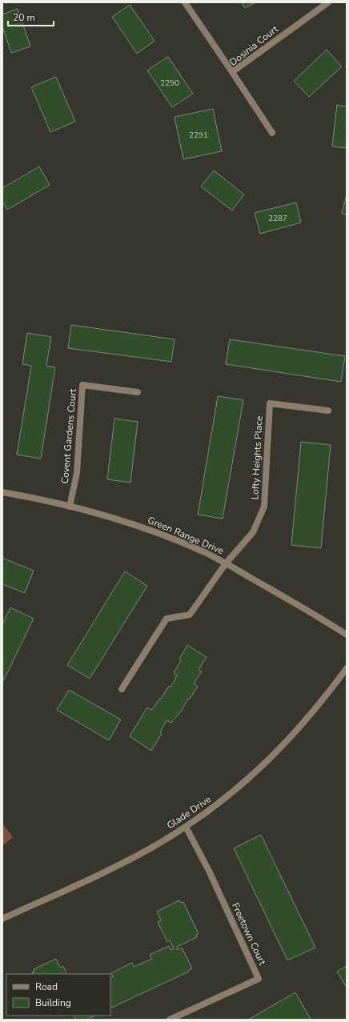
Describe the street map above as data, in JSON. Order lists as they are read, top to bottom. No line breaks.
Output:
{"streets":{"street":["Dosinia Court","Covent Gardens Court","Lofty Heights Place","Green Range Drive","Glade Drive","Freetown Court"]},"crossings":[["Covent Gardens Court","Green Range Drive"],["Lofty Heights Place","Green Range Drive"],["Glade Drive","Freetown Court"]],"house_numbers":["2290","2291","2287"],"legend":["Road","Building"],"scale_bar":"20 m"}
